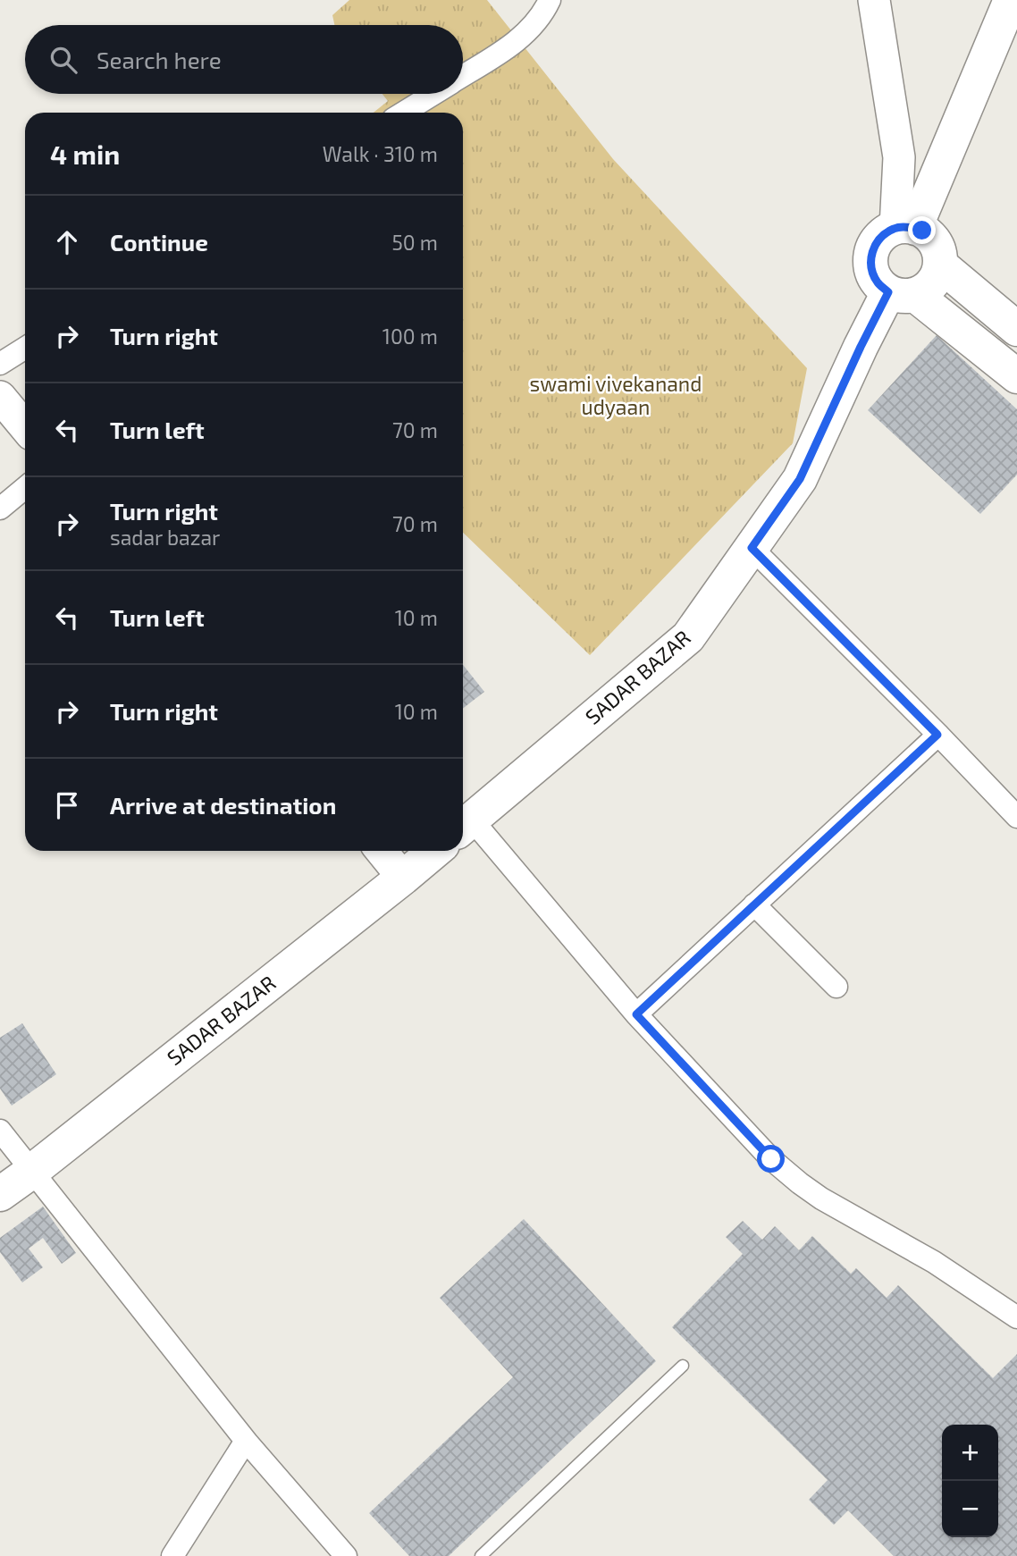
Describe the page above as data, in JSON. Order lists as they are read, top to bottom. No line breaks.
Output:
{"streets":{"main road":["SADAR BAZAR"]},"parks":["swami vivekanand udyaan"],"page":{"search":"Search here","heading":["4 min","Walk · 310 m"],"list":[["Continue","50 m"],["Turn right","100 m"],["Turn left","70 m"],["Turn right","sadar bazar","70 m"],["Turn left","10 m"],["Turn right","10 m"],"Arrive at destination"],"map_buttons":["+","−"]}}
